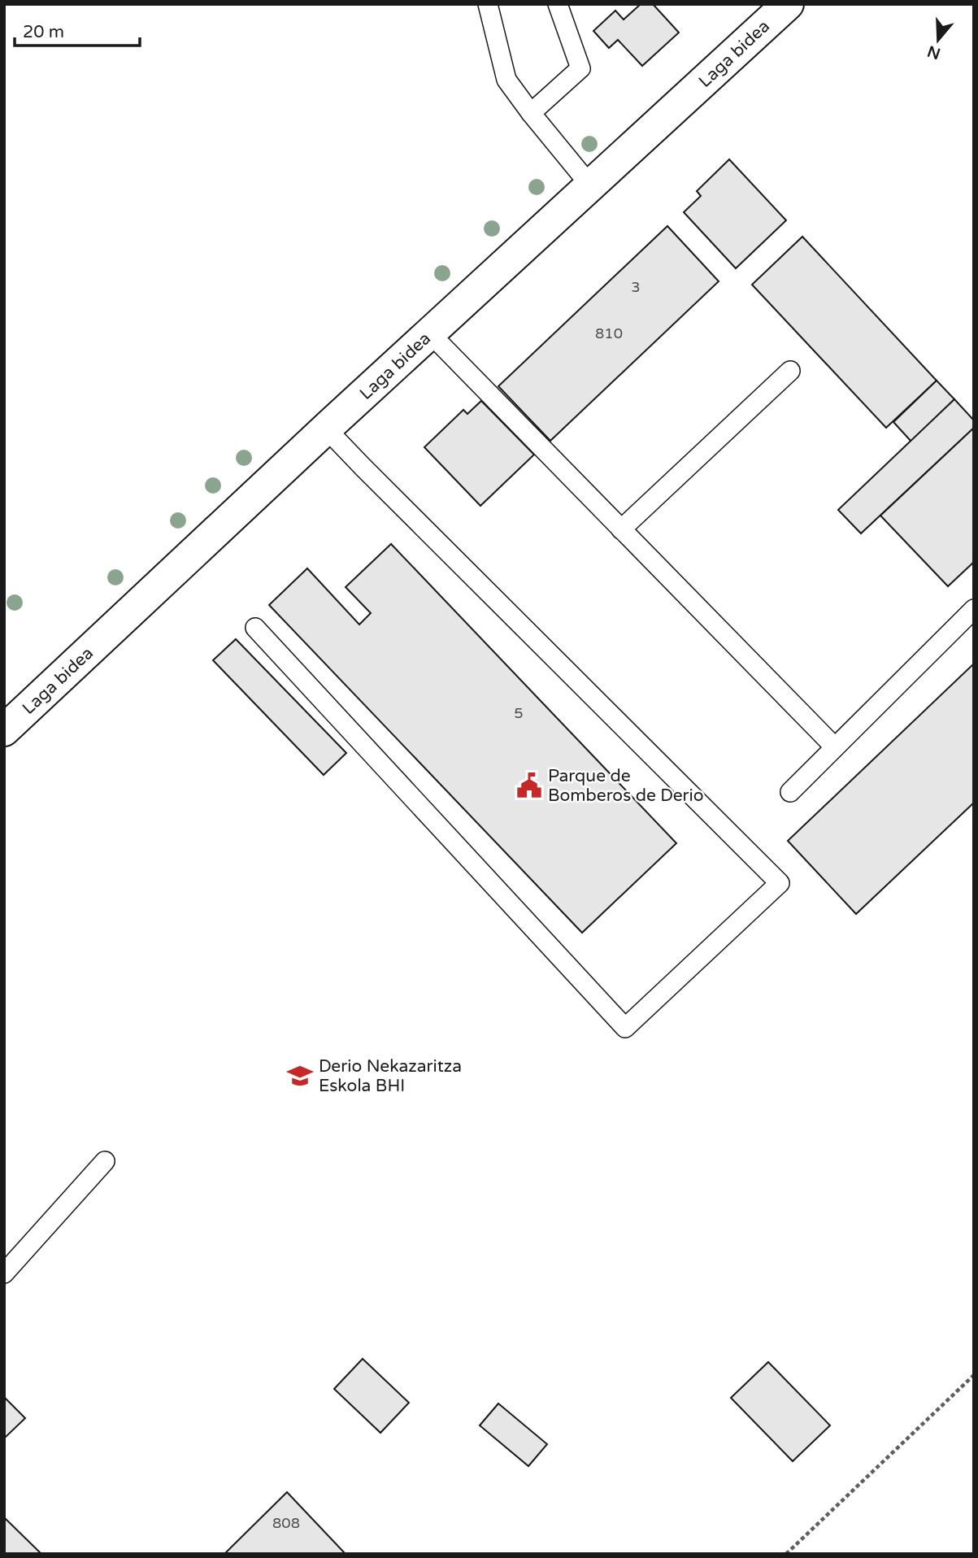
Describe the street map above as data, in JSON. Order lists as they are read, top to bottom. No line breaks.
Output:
{"streets":{"street":["Laga bidea"]},"places":{"public building":["Parque de Bomberos de Derio"],"school or university":["Derio Nekazaritza Eskola BHI"]},"house_numbers":["3","810","5","808"],"scale_bar":"20 m","north":"bottom"}
